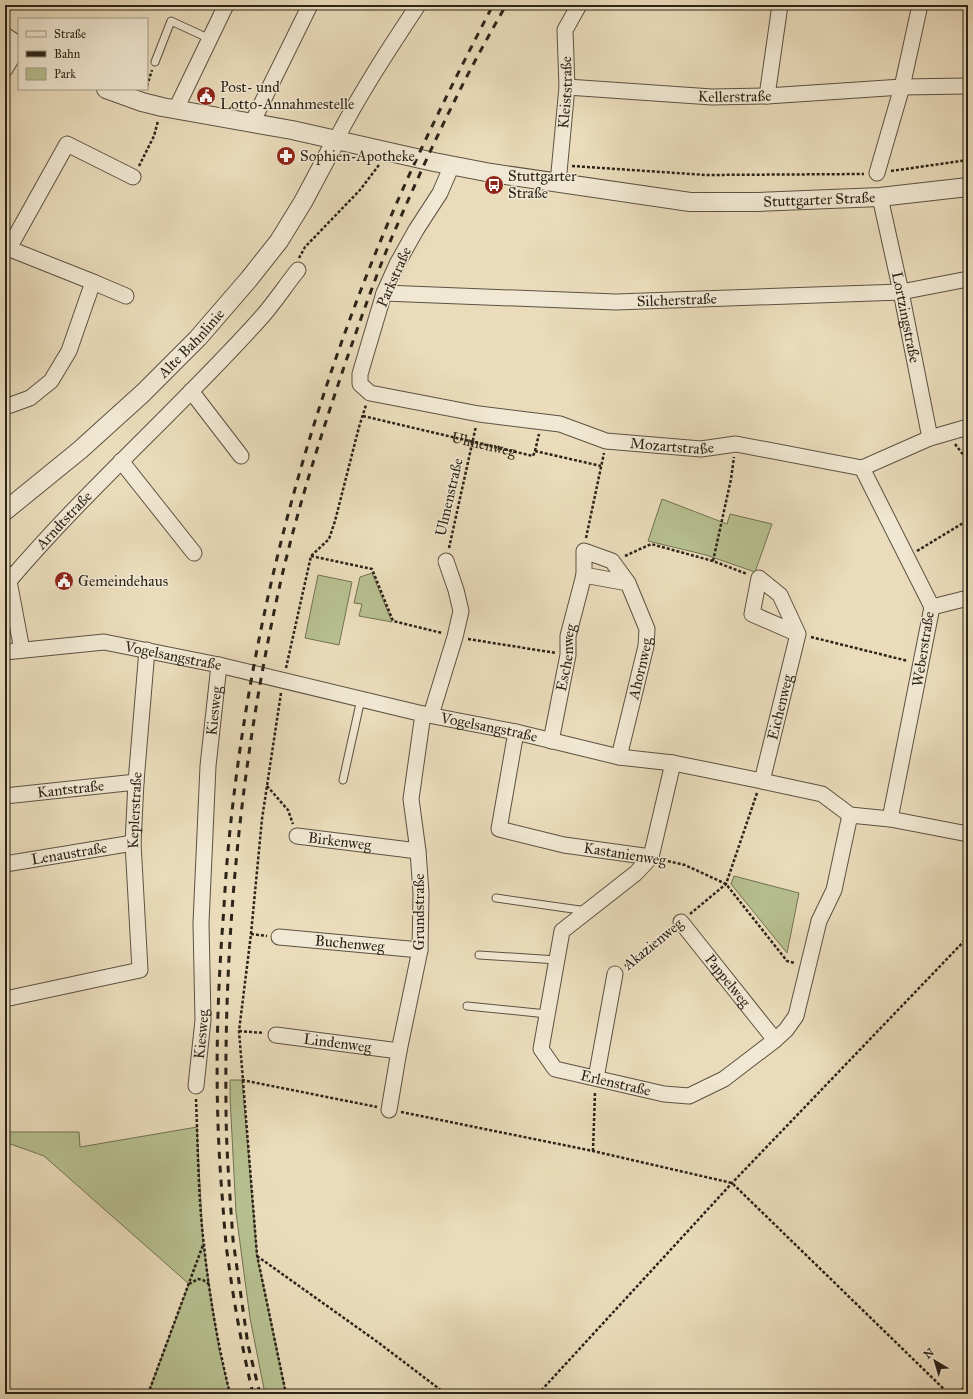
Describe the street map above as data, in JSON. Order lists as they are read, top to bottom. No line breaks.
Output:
{"streets":{"street":["Kleiststraße","Kellerstraße","Stuttgarter Straße","Parkstraße","Silcherstraße","Lortzingstraße","Alte Bahnlinie","Mozartstraße","Arndtstraße","Weberstraße","Vogelsangstraße","Eschenweg","Ahornweg","Eichenweg","Kiesweg","Kantstraße","Keplerstraße","Birkenweg","Lenaustraße","Kastanienweg","Grundstraße","Buchenweg","Akazienweg","Pappelweg","Lindenweg","Erlenstraße"],"path":["Ulmenweg","Ulmenstraße"]},"crossings":[["Kleiststraße","Kellerstraße"],["Kleiststraße","Stuttgarter Straße"],["Stuttgarter Straße","Parkstraße"],["Stuttgarter Straße","Lortzingstraße"],["Stuttgarter Straße","Alte Bahnlinie"],["Parkstraße","Silcherstraße"],["Parkstraße","Mozartstraße"],["Silcherstraße","Lortzingstraße"],["Ulmenweg","Ulmenstraße"],["Mozartstraße","Ulmenstraße"],["Mozartstraße","Weberstraße"],["Weberstraße","Vogelsangstraße"],["Vogelsangstraße","Eschenweg"],["Vogelsangstraße","Ahornweg"],["Vogelsangstraße","Eichenweg"],["Vogelsangstraße","Kiesweg"],["Vogelsangstraße","Keplerstraße"],["Vogelsangstraße","Kastanienweg"],["Vogelsangstraße","Grundstraße"],["Vogelsangstraße","Erlenstraße"],["Kantstraße","Keplerstraße"],["Keplerstraße","Lenaustraße"],["Birkenweg","Grundstraße"],["Kastanienweg","Akazienweg"],["Kastanienweg","Erlenstraße"],["Grundstraße","Buchenweg"],["Grundstraße","Lindenweg"],["Akazienweg","Pappelweg"],["Akazienweg","Erlenstraße"],["Pappelweg","Erlenstraße"]],"places":{"public building":["Post- und Lotto-Annahmestelle","Gemeindehaus"],"pharmacy":["Sophien-Apotheke"],"bus stop":["Stuttgarter Straße"]},"legend":["Straße","Bahn","Park"],"north":"top left"}
